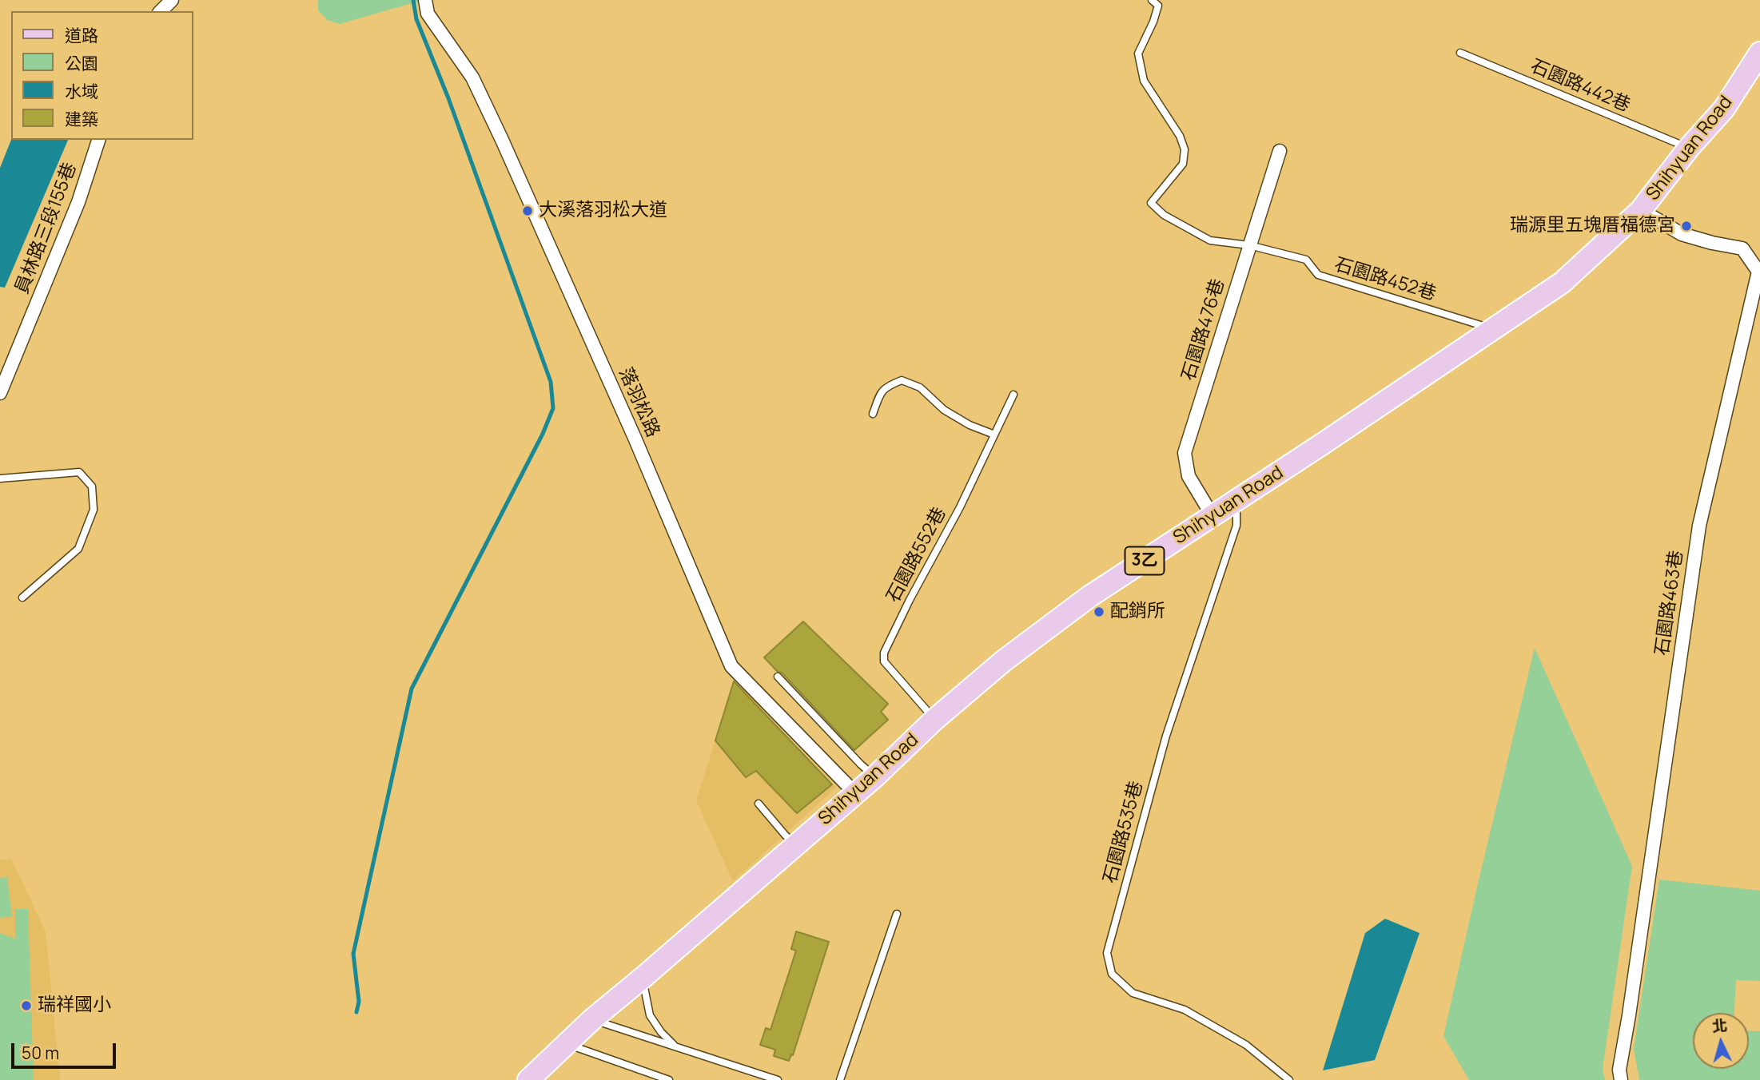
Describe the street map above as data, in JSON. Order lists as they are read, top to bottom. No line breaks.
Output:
{"streets":{"main road":["Shihyuan Road","3乙"],"street":["員林路三段155巷","石園路476巷","落羽松路","石園路463巷"],"lane":["石園路442巷","石園路452巷","石園路552巷","石園路535巷"]},"crossings":[["石園路442巷","Shihyuan Road"],["Shihyuan Road","石園路452巷"],["Shihyuan Road","石園路476巷"],["Shihyuan Road","落羽松路"],["Shihyuan Road","石園路552巷"],["Shihyuan Road","石園路463巷"],["Shihyuan Road","石園路535巷"],["石園路452巷","石園路476巷"]],"places":["大溪落羽松大道","瑞源里五塊厝福德宮","配銷所","瑞祥國小"],"legend":["道路","公園","水域","建築"],"scale_bar":"50 m","north":"top"}
